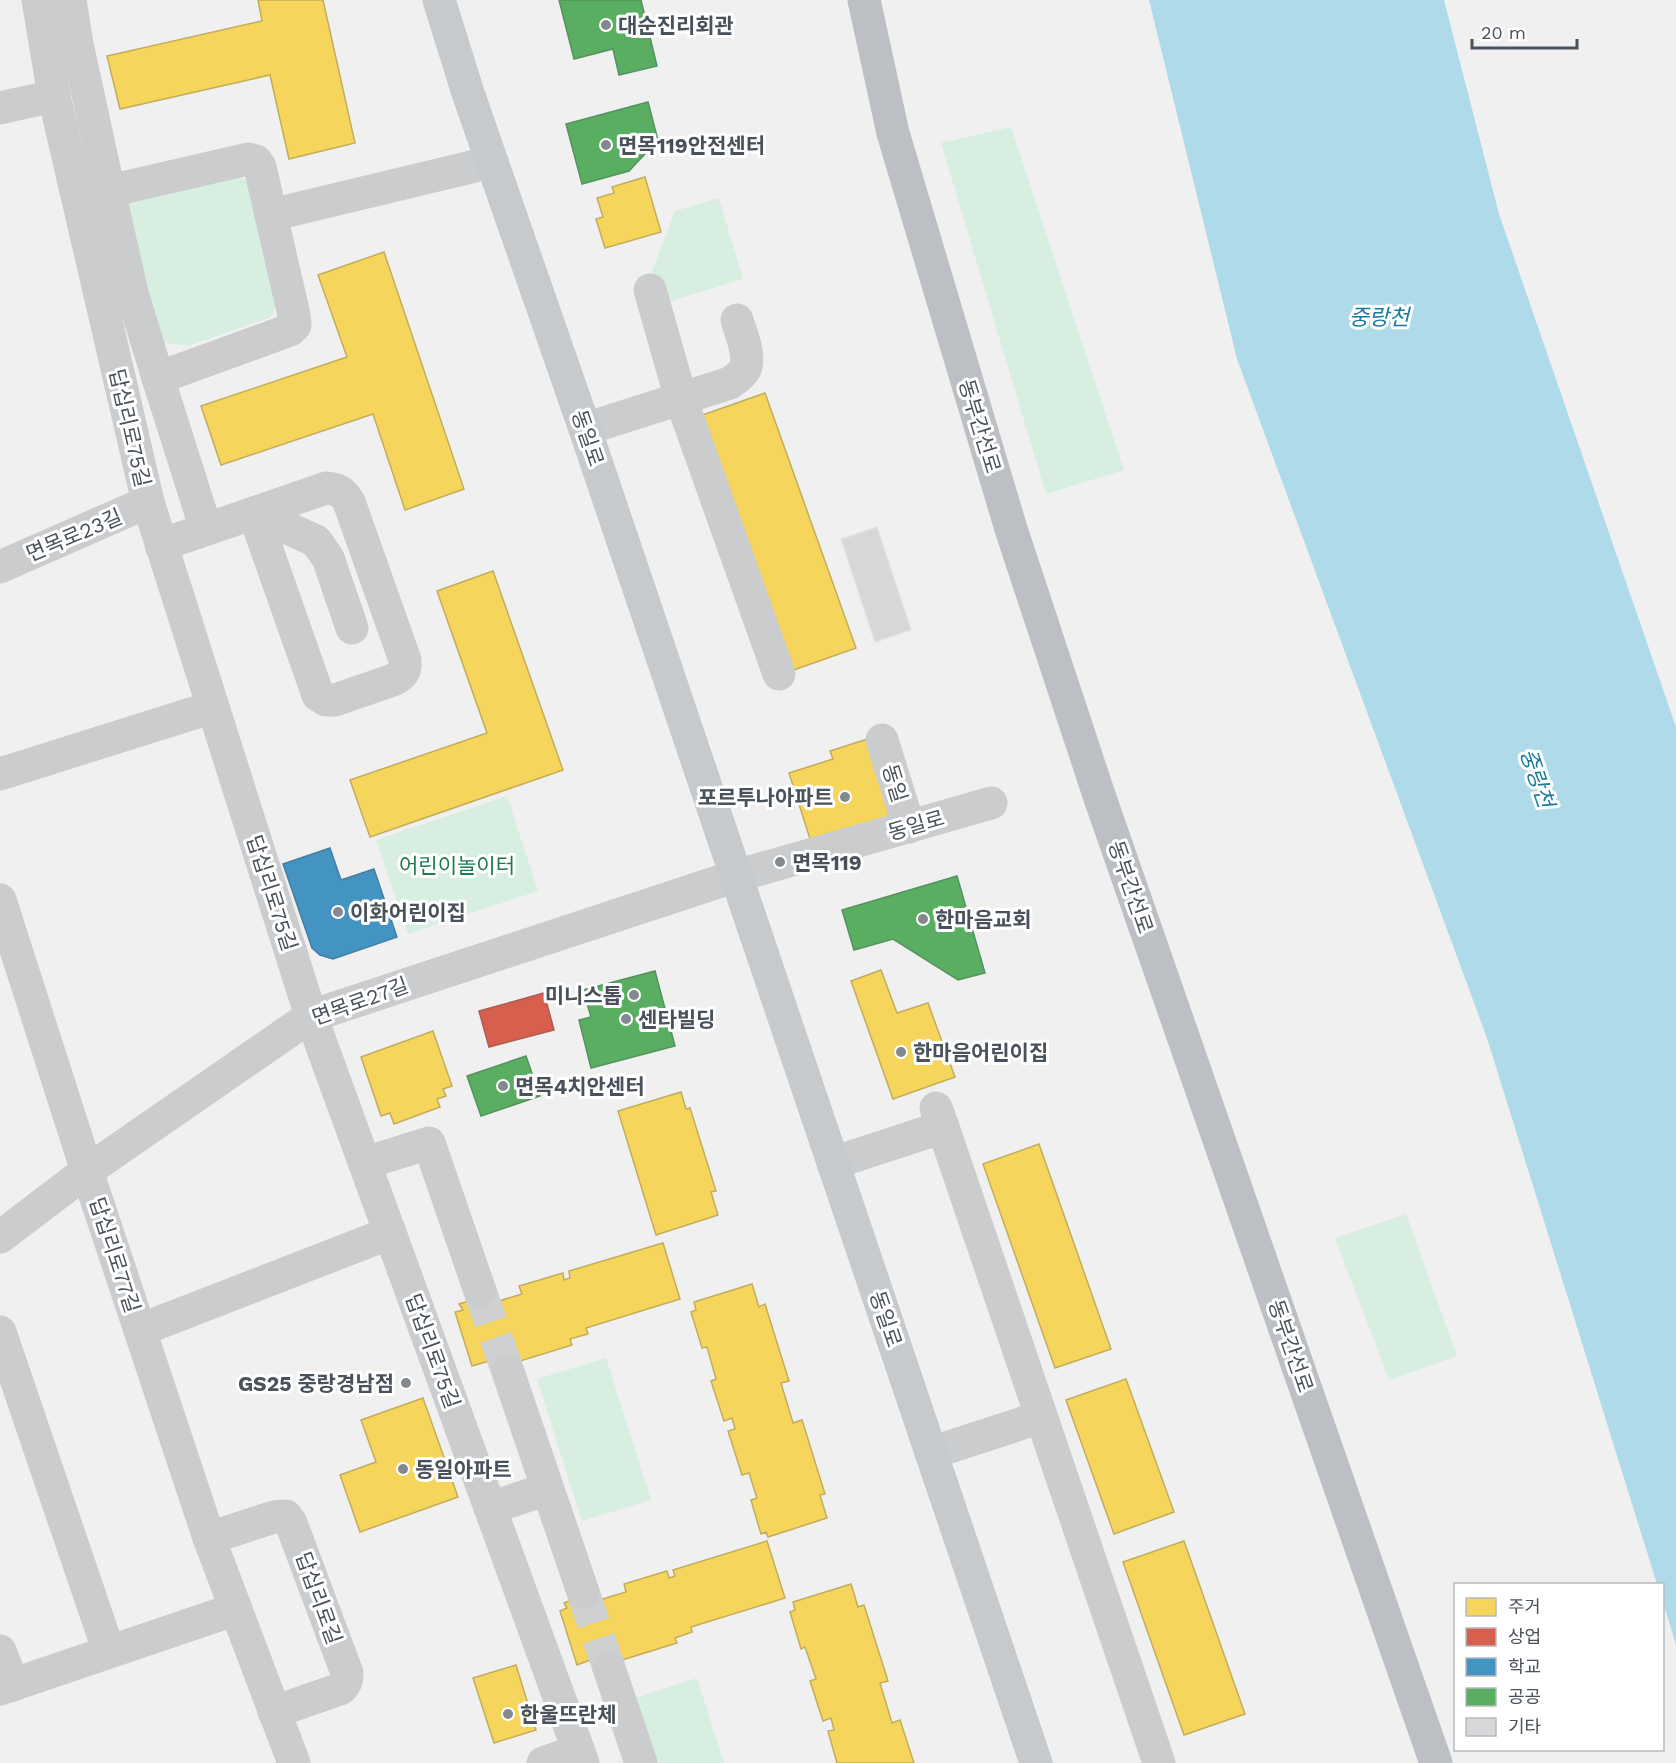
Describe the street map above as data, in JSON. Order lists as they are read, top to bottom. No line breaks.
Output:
{"streets":{"highway":["동부간선로"],"main road":["동일로"],"street":["답십리로75길","면목로23길","동일","면목로27길","답십리로77길","답십리로길"]},"crossings":[["답십리로75길","면목로23길"],["답십리로75길","면목로27길"],["동일로","동일"],["동일로","면목로27길"],["면목로27길","답십리로77길"],["답십리로77길","답십리로길"]],"water":["중랑천"],"parks":["어린이놀이터"],"places":["대순진리회관","면목119안전센터","포르투나아파트","면목119","이화어린이집","한마음교회","미니스톱","센타빌딩","한마음어린이집","면목4치안센터","GS25 중랑경남점","동일아파트","한울뜨란체"],"legend":["주거","상업","학교","공공","기타"],"scale_bar":"20 m"}
